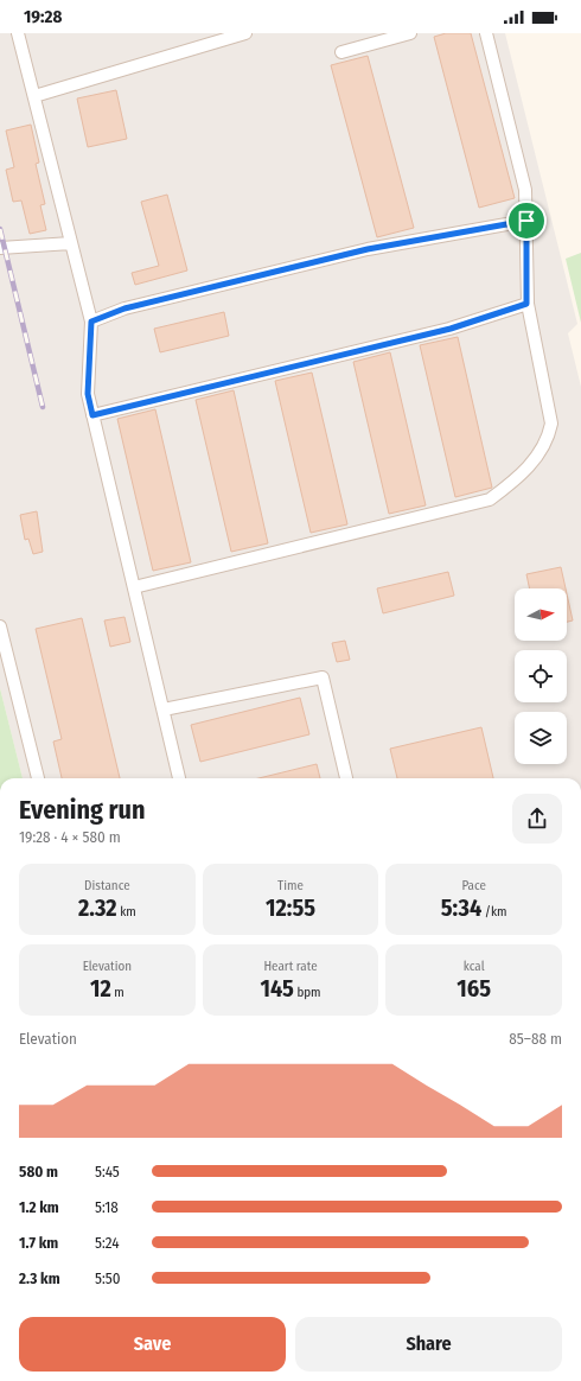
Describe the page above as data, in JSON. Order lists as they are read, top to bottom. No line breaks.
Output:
{"north":"right","page":{"status":"19:28","heading":["Evening run","19:28 · 4 × 580 m"],"stats":[["Distance","2.32 km"],["Time","12:55"],["Pace","5:34 /km"],["Elevation","12 m"],["Heart rate","145 bpm"],["kcal","165"]],"chart":["Elevation","85–88 m"],"list":[{"name":"580 m","note":"5:45"},{"name":"1.2 km","note":"5:18"},{"name":"1.7 km","note":"5:24"},{"name":"2.3 km","note":"5:50"}],"buttons":["Save","Share"]}}
